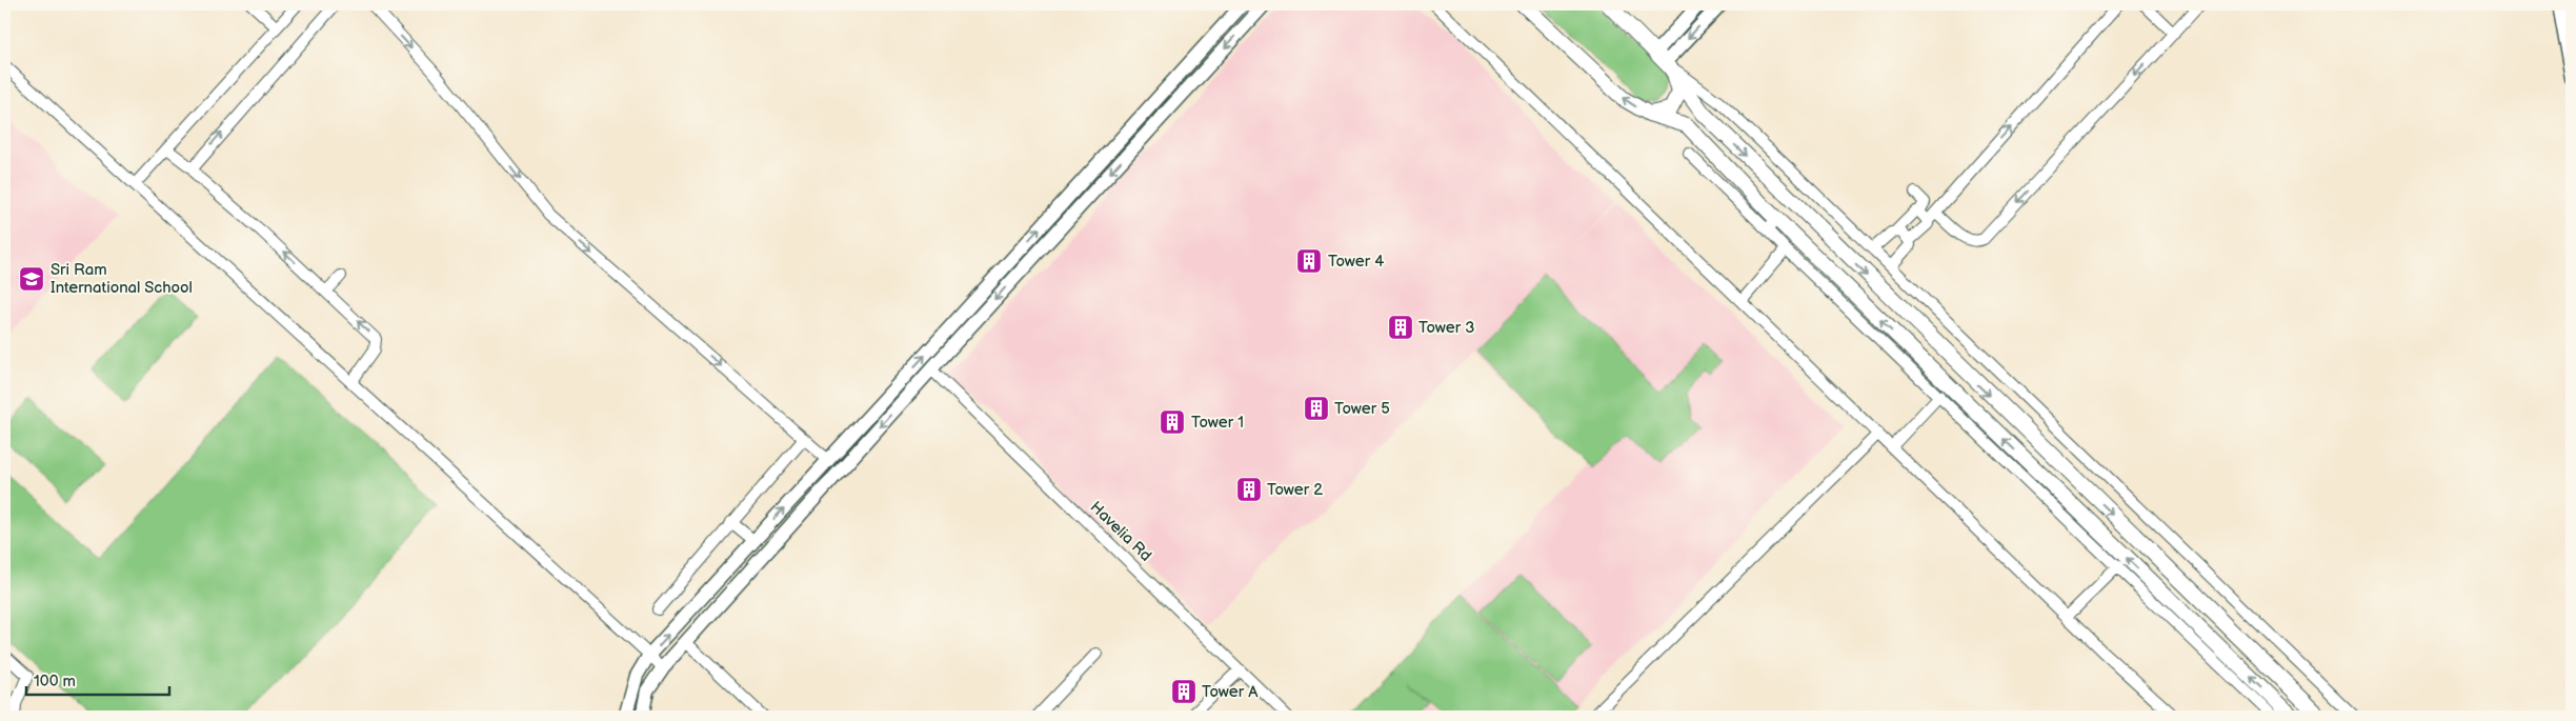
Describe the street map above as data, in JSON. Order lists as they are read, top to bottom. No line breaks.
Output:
{"streets":{"street":["Havelia Rd"]},"places":{"building":["Tower 4","Tower 3","Tower 5","Tower 1","Tower 2","Tower A"],"school or university":["Sri Ram International School"]},"scale_bar":"100 m"}
